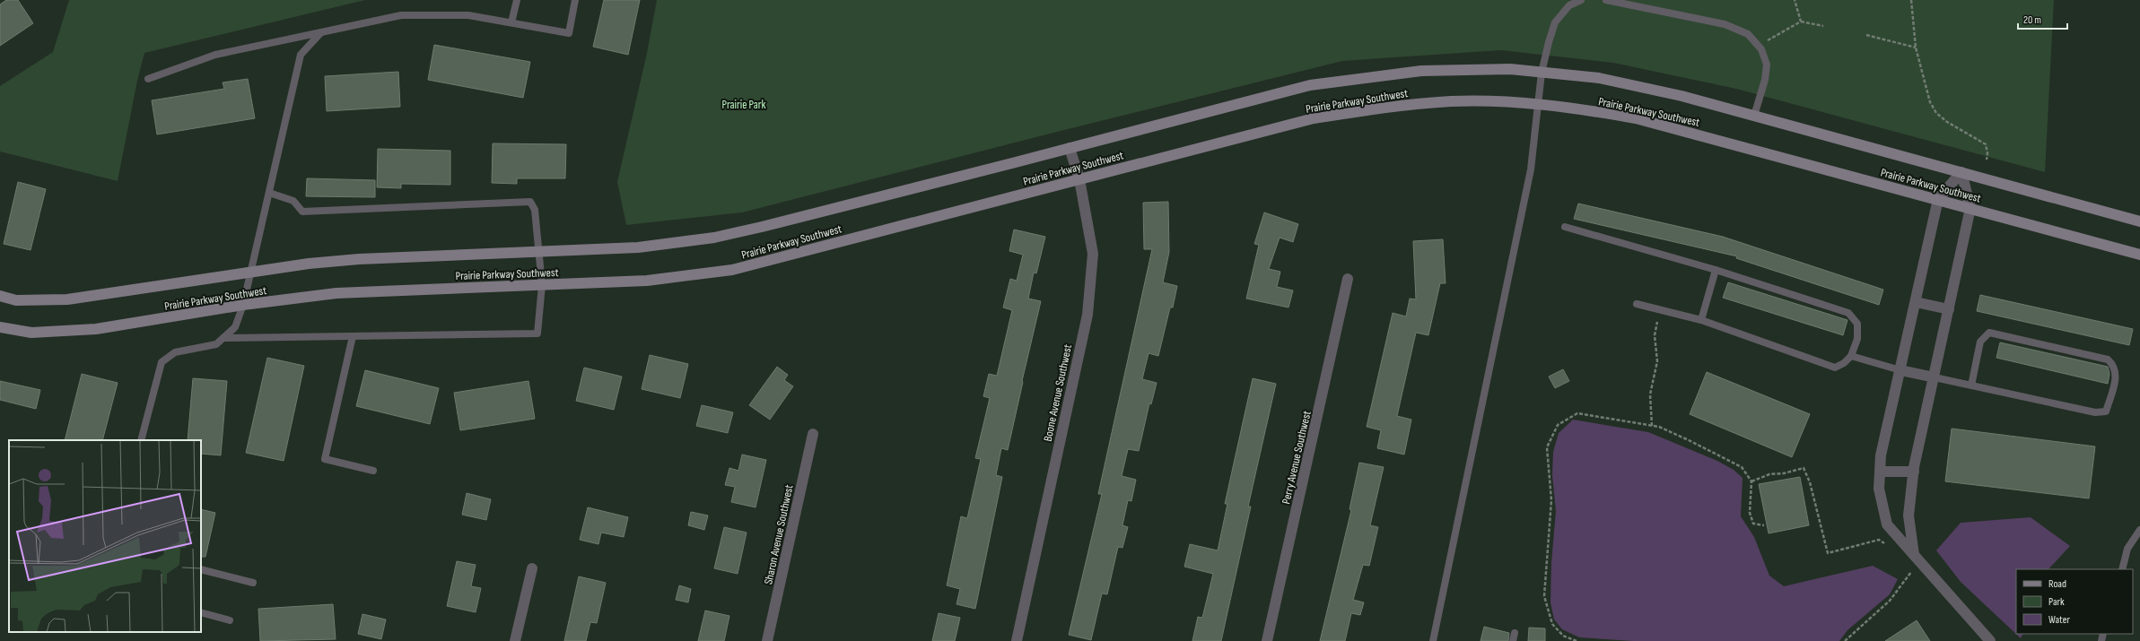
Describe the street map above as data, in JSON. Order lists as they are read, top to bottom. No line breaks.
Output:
{"streets":{"street":["Prairie Parkway Southwest","Boone Avenue Southwest","Perry Avenue Southwest","Sharon Avenue Southwest"]},"crossings":[["Prairie Parkway Southwest","Boone Avenue Southwest"]],"parks":["Prairie Park"],"legend":["Road","Park","Water"],"scale_bar":"20 m"}
